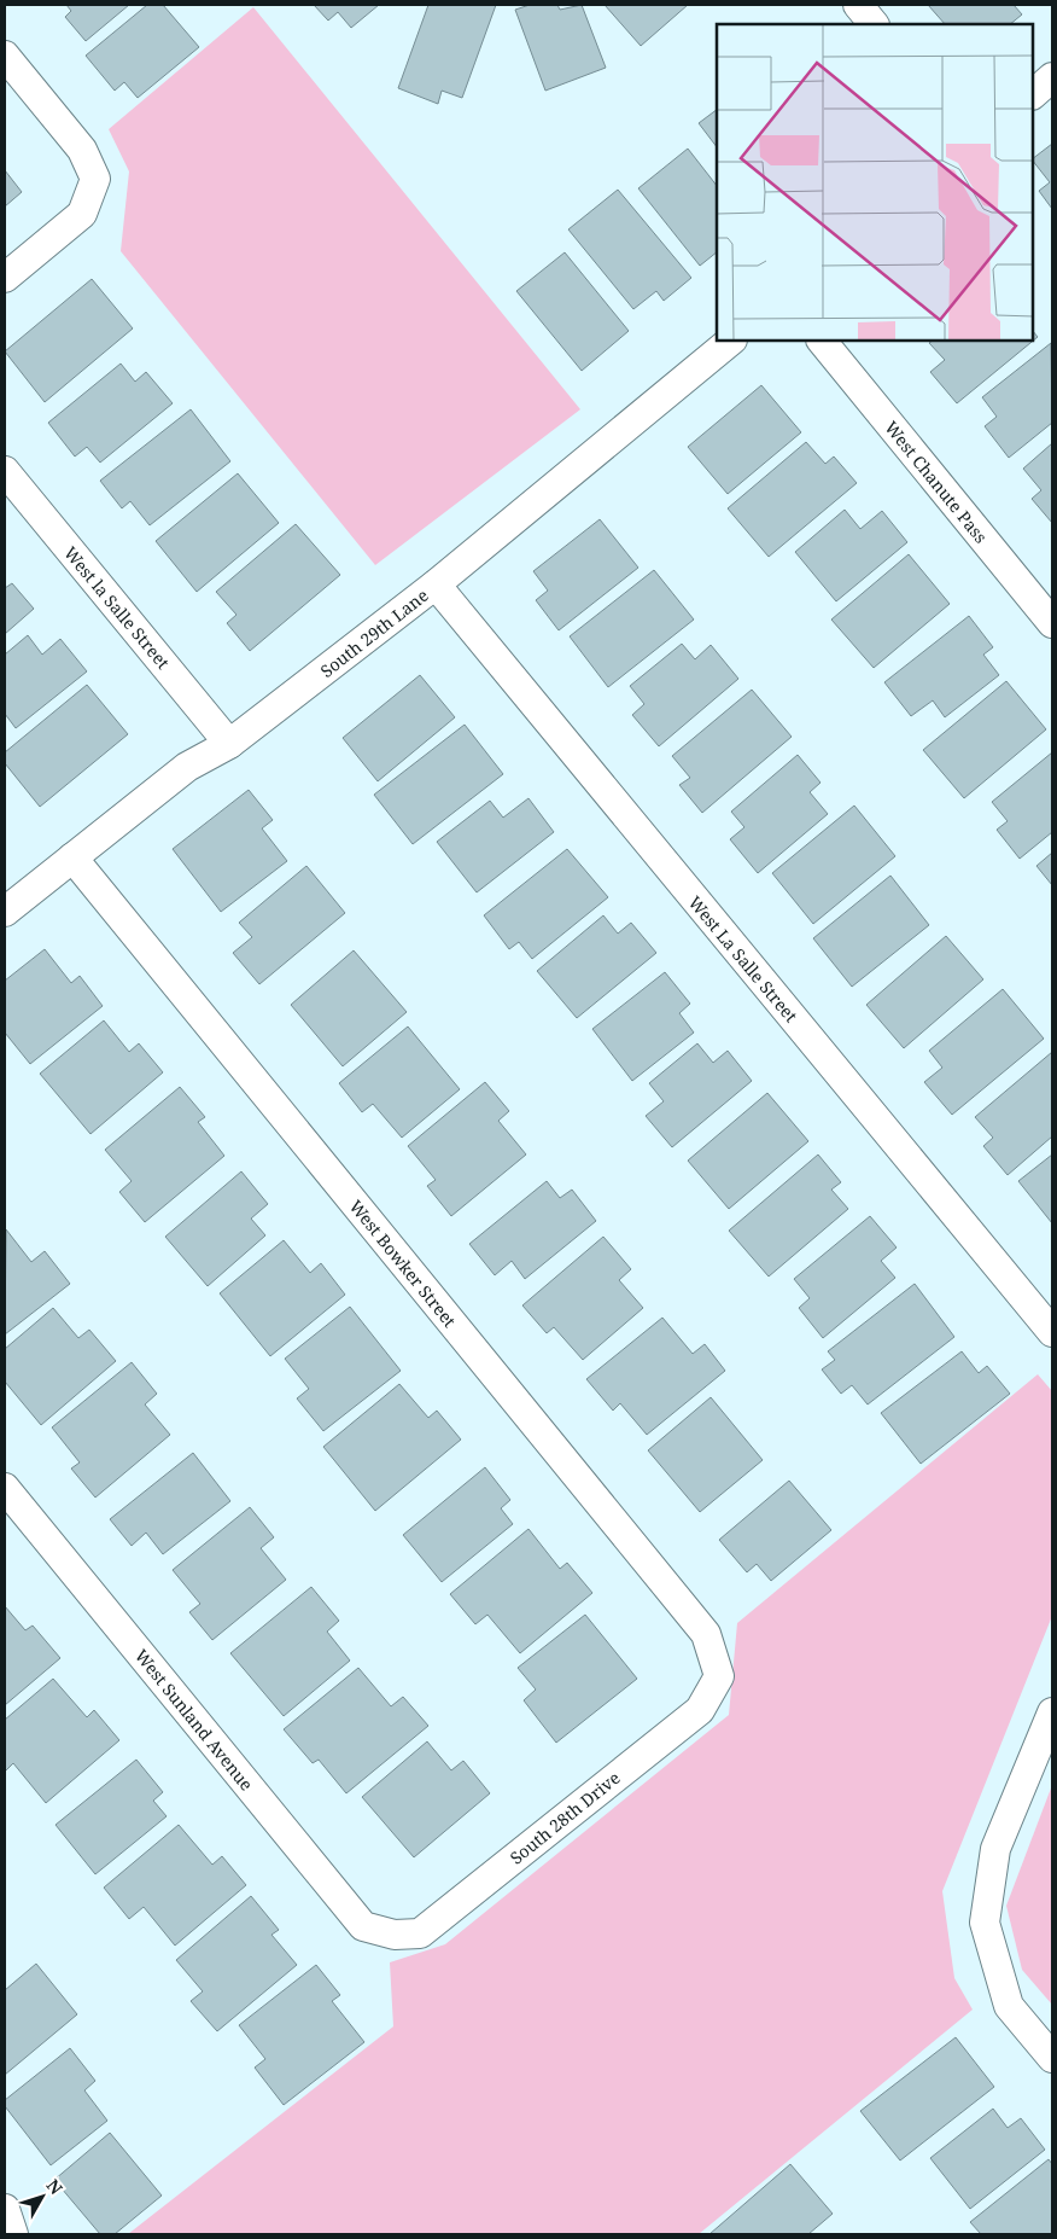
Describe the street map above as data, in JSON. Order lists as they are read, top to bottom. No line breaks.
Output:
{"streets":{"street":["West Chanute Pass","West la Salle Street","South 29th Lane","West La Salle Street","West Bowker Street","West Sunland Avenue","South 28th Drive"]},"crossings":[["West la Salle Street","South 29th Lane"],["South 29th Lane","West La Salle Street"],["South 29th Lane","West Bowker Street"],["West Bowker Street","South 28th Drive"],["West Sunland Avenue","South 28th Drive"]],"north":"top right"}
